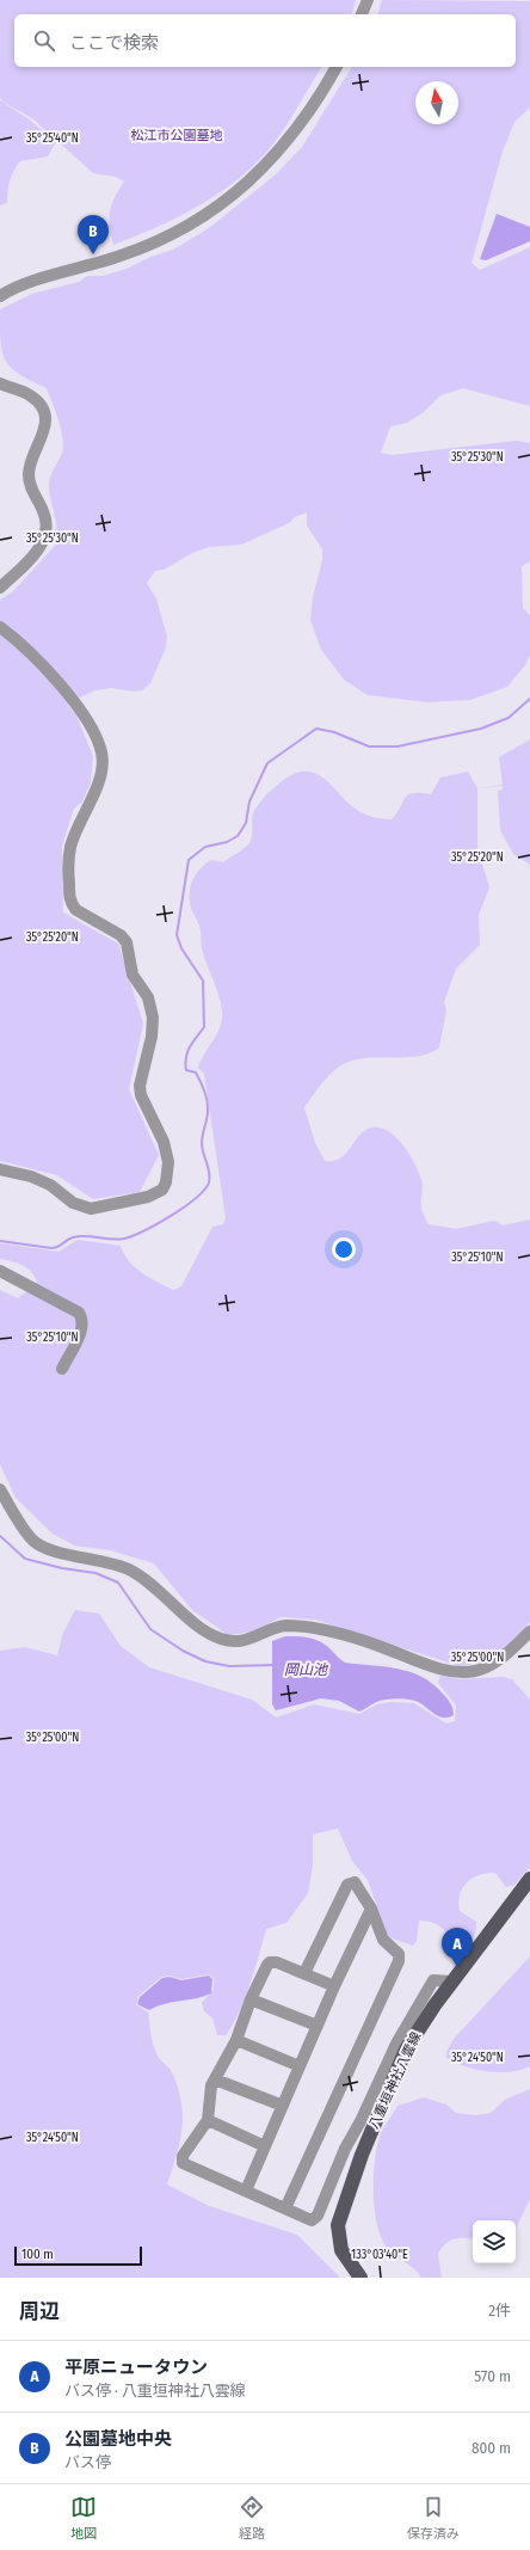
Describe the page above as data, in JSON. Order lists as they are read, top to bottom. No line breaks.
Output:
{"streets":{"main road":["八重垣神社八雲線"]},"water":["岡山池"],"parks":["松江市公園墓地"],"scale_bar":"100 m","north":"top","page":{"search":"ここで検索","pins":["B","A"],"scale":"100 m","heading":["周辺","2件"],"list":[{"mark":"A","name":"平原ニュータウン","note":"バス停 · 八重垣神社八雲線","value":"570 m"},{"mark":"B","name":"公園墓地中央","note":"バス停","value":"800 m"}],"nav":["地図","経路","保存済み"]},"coordinates":["35°25'40\"N","35°25'30\"N","35°25'20\"N","35°25'10\"N","35°25'00\"N","35°24'50\"N","133°03'40\"E"]}
